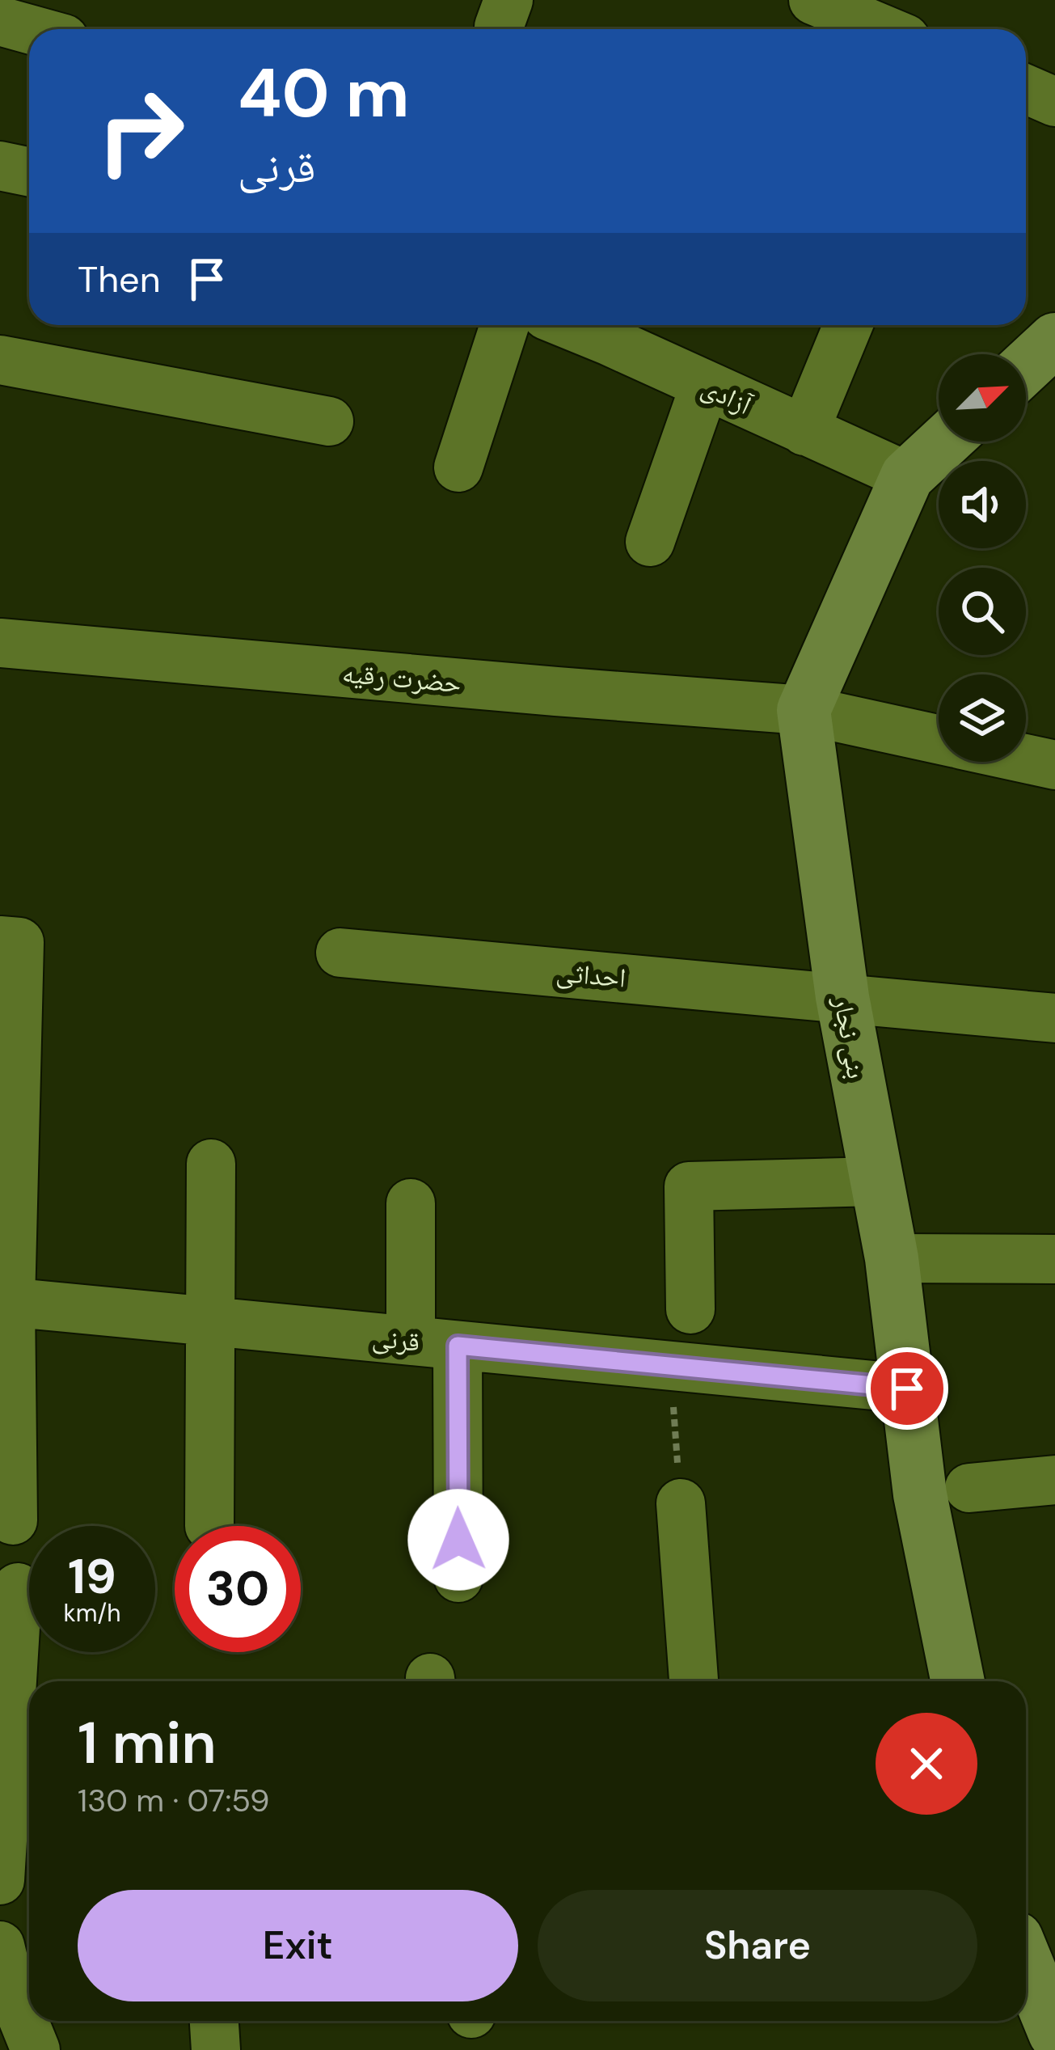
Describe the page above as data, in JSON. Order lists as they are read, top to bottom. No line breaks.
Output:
{"streets":{"main road":["بنی نجار"],"street":["آزادی","حضرت رقیه","احداثی","قرنی"]},"crossings":[["حضرت رقیه","بنی نجار"],["احداثی","بنی نجار"],["بنی نجار","قرنی"]],"north":"top right","page":{"turn":["40 m","قرنی"],"then":"Then","speed":"19 km/h","limit":"30","heading":["1 min","130 m · 07:59"],"buttons":["Exit","Share"]}}
